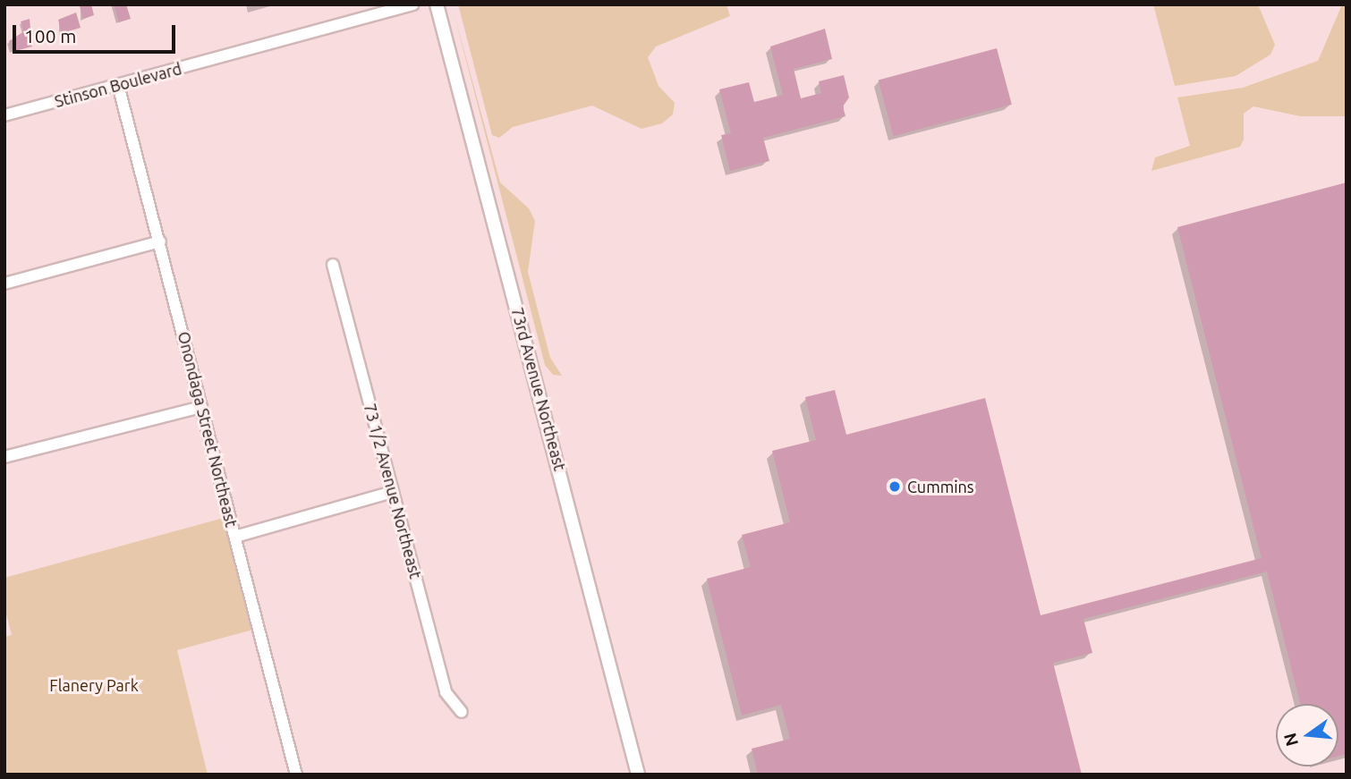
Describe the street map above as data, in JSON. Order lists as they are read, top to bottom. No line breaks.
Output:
{"streets":{"street":["Stinson Boulevard","73rd Avenue Northeast","Onondaga Street Northeast","73 1/2 Avenue Northeast"]},"crossings":[["Stinson Boulevard","Onondaga Street Northeast"]],"parks":["Flanery Park"],"places":["Cummins"],"scale_bar":"100 m","north":"left"}
